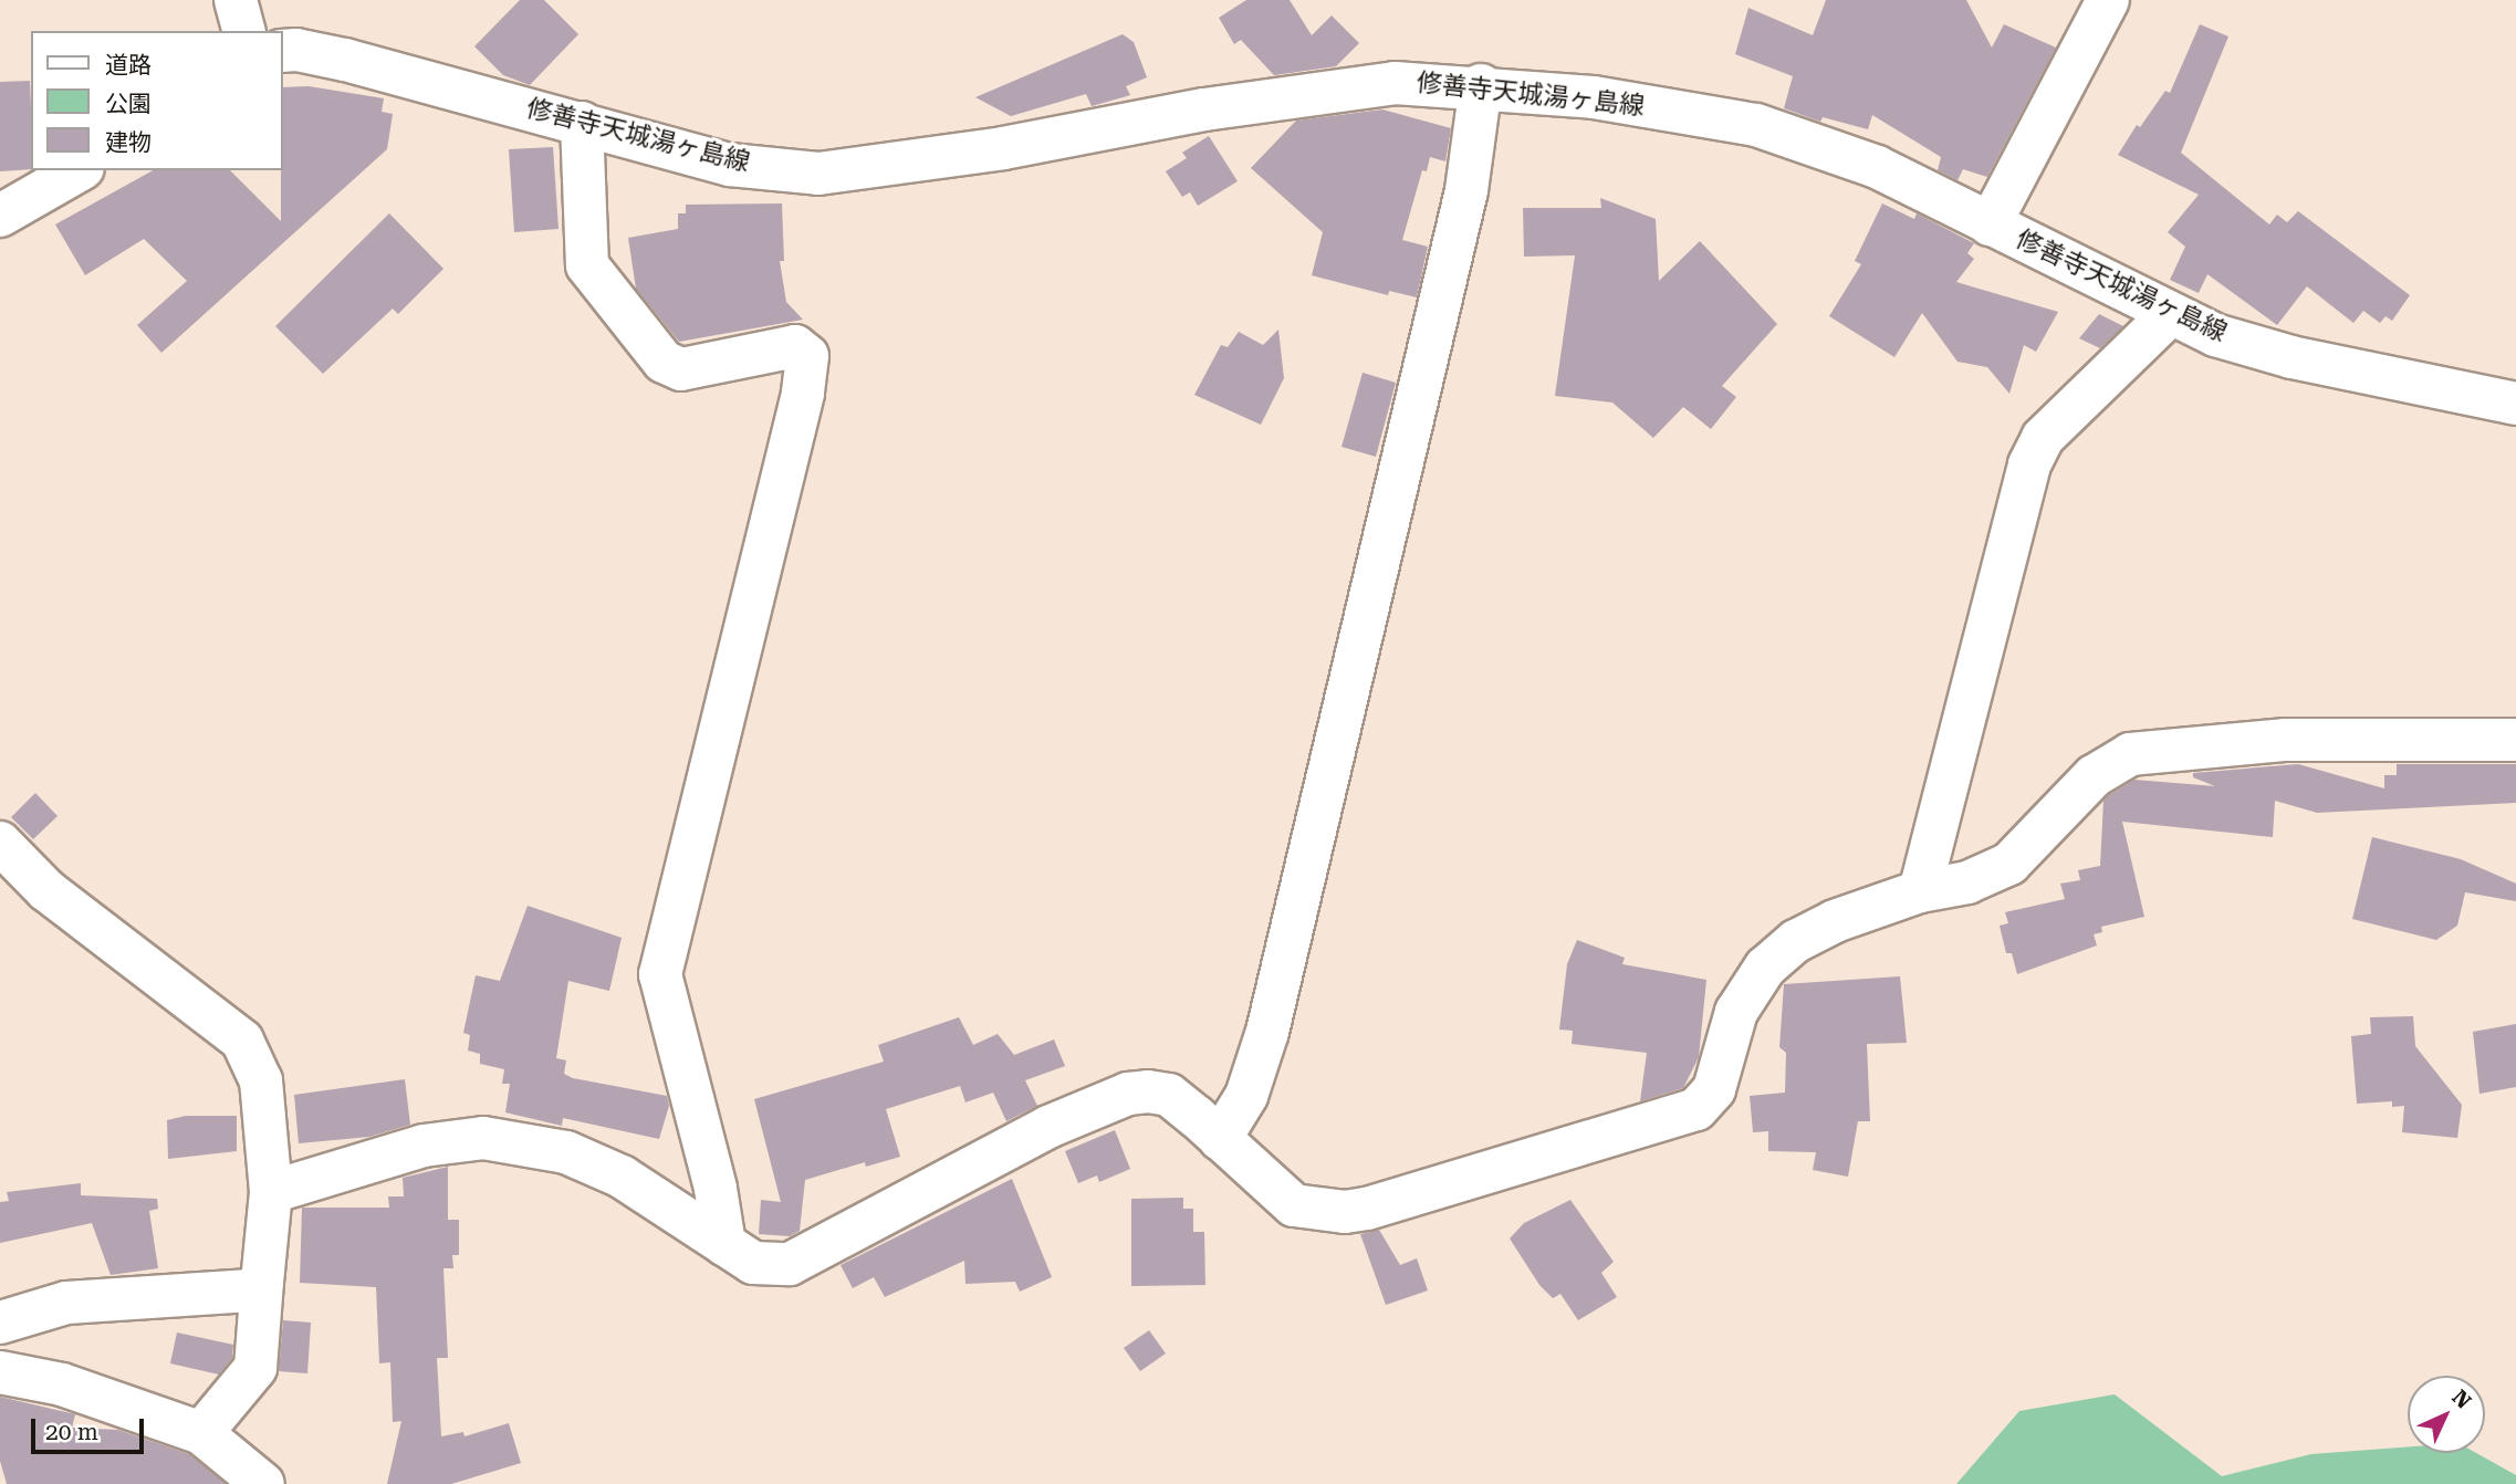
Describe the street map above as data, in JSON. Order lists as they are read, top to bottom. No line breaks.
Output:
{"streets":{"street":["修善寺天城湯ヶ島線"]},"legend":["道路","公園","建物"],"scale_bar":"20 m","north":"top right"}
